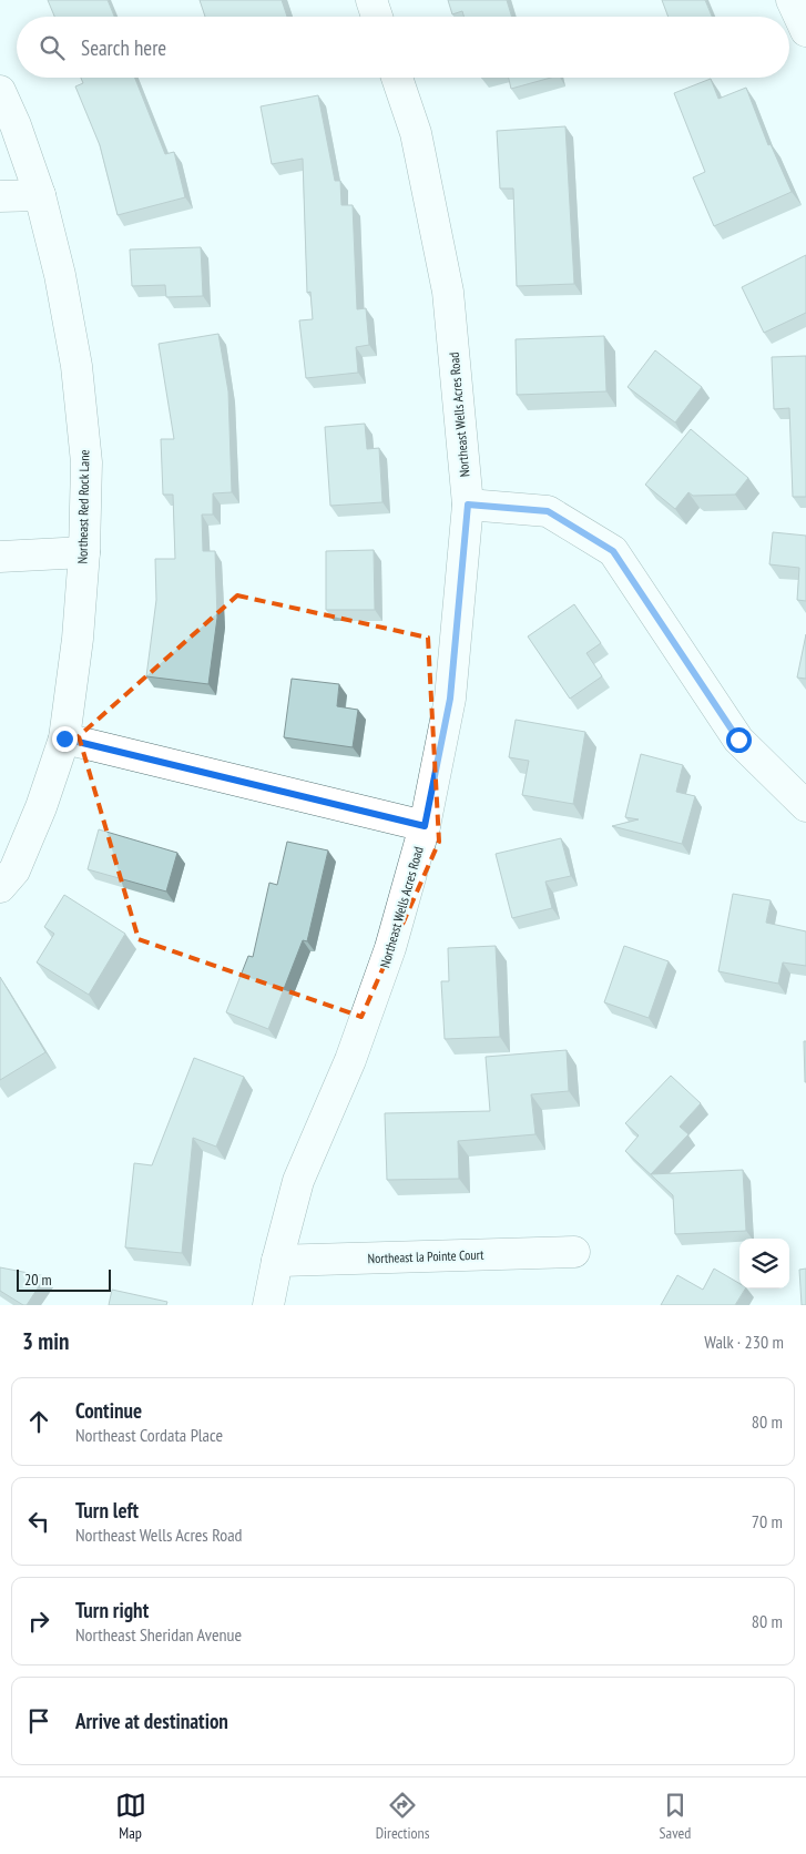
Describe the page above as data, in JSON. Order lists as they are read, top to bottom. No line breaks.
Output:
{"streets":{"street":["Northeast Wells Acres Road","Northeast Red Rock Lane","Northeast la Pointe Court"]},"crossings":[["Northeast Wells Acres Road","Northeast la Pointe Court"]],"scale_bar":"20 m","page":{"search":"Search here","scale":"20 m","heading":["3 min","Walk · 230 m"],"list":[["Continue","Northeast Cordata Place","80 m"],["Turn left","Northeast Wells Acres Road","70 m"],["Turn right","Northeast Sheridan Avenue","80 m"],"Arrive at destination"],"nav":["Map","Directions","Saved"]}}
